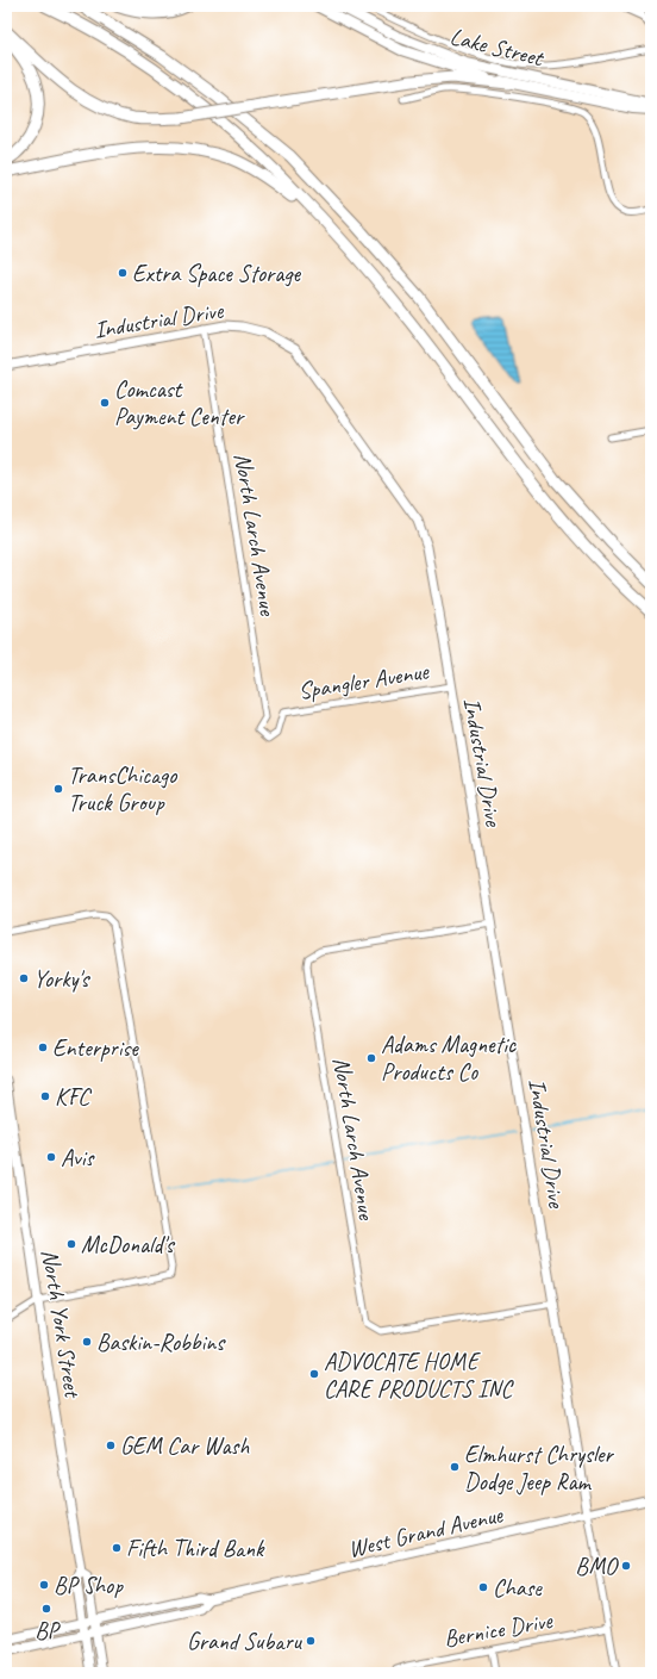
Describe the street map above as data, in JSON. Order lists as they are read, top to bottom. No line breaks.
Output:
{"streets":{"main road":["Lake Street","Industrial Drive","North York Street","West Grand Avenue"],"street":["North Larch Avenue","Spangler Avenue","Bernice Drive"]},"crossings":[["Industrial Drive","North Larch Avenue"],["Industrial Drive","Spangler Avenue"],["Industrial Drive","West Grand Avenue"],["North Larch Avenue","Spangler Avenue"],["North York Street","West Grand Avenue"]],"places":["Extra Space Storage","Comcast Payment Center","TransChicago Truck Group","Yorky's","Enterprise","Adams Magnetic Products Co","KFC","Avis","McDonald's","Baskin-Robbins","ADVOCATE HOME CARE PRODUCTS INC","GEM Car Wash","Elmhurst Chrysler Dodge Jeep Ram","Fifth Third Bank","BMO","BP Shop","Chase","BP","Grand Subaru"]}
